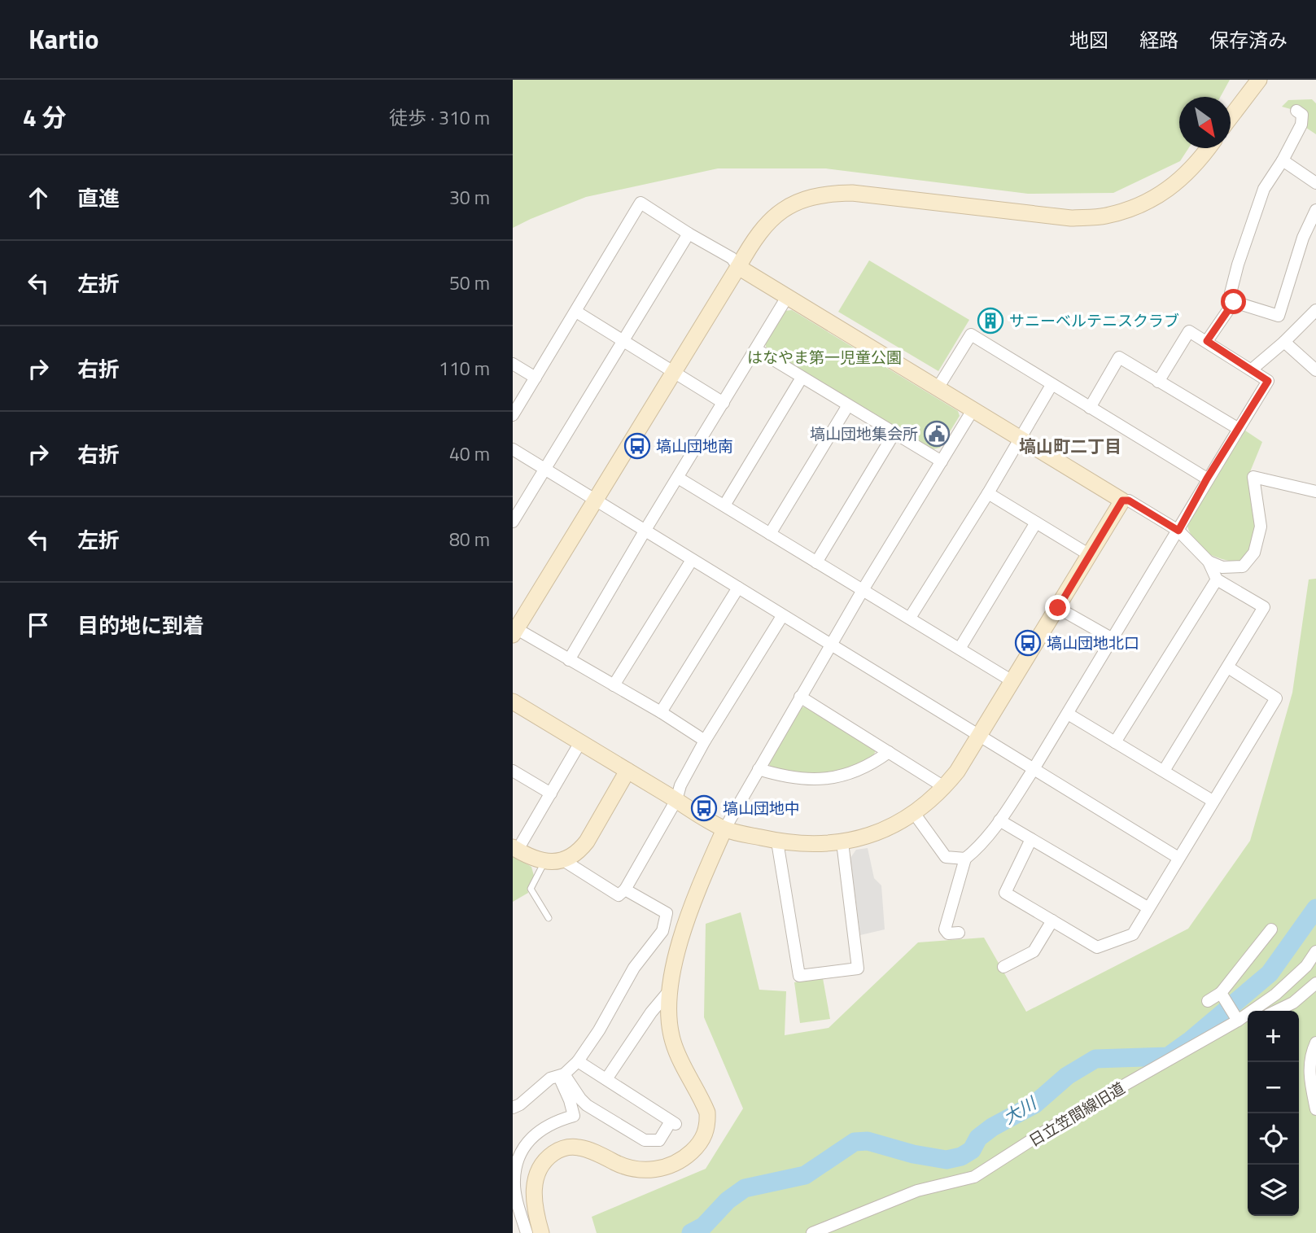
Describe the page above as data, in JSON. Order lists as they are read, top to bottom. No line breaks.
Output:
{"streets":{"street":["日立笠間線旧道"]},"districts":["塙山町二丁目"],"water":["大川"],"parks":["はなやま第一児童公園"],"places":{"building":["サニーベルテニスクラブ"],"public building":["塙山団地集会所"],"bus stop":["塙山団地南","塙山団地北口","塙山団地中"]},"north":"bottom right","page":{"header":"Kartio","nav":["地図","経路","保存済み"],"heading":["4 分","徒歩 · 310 m"],"list":[["直進","30 m"],["左折","50 m"],["右折","110 m"],["右折","40 m"],["左折","80 m"],"目的地に到着"],"map_buttons":["+","−"]}}
